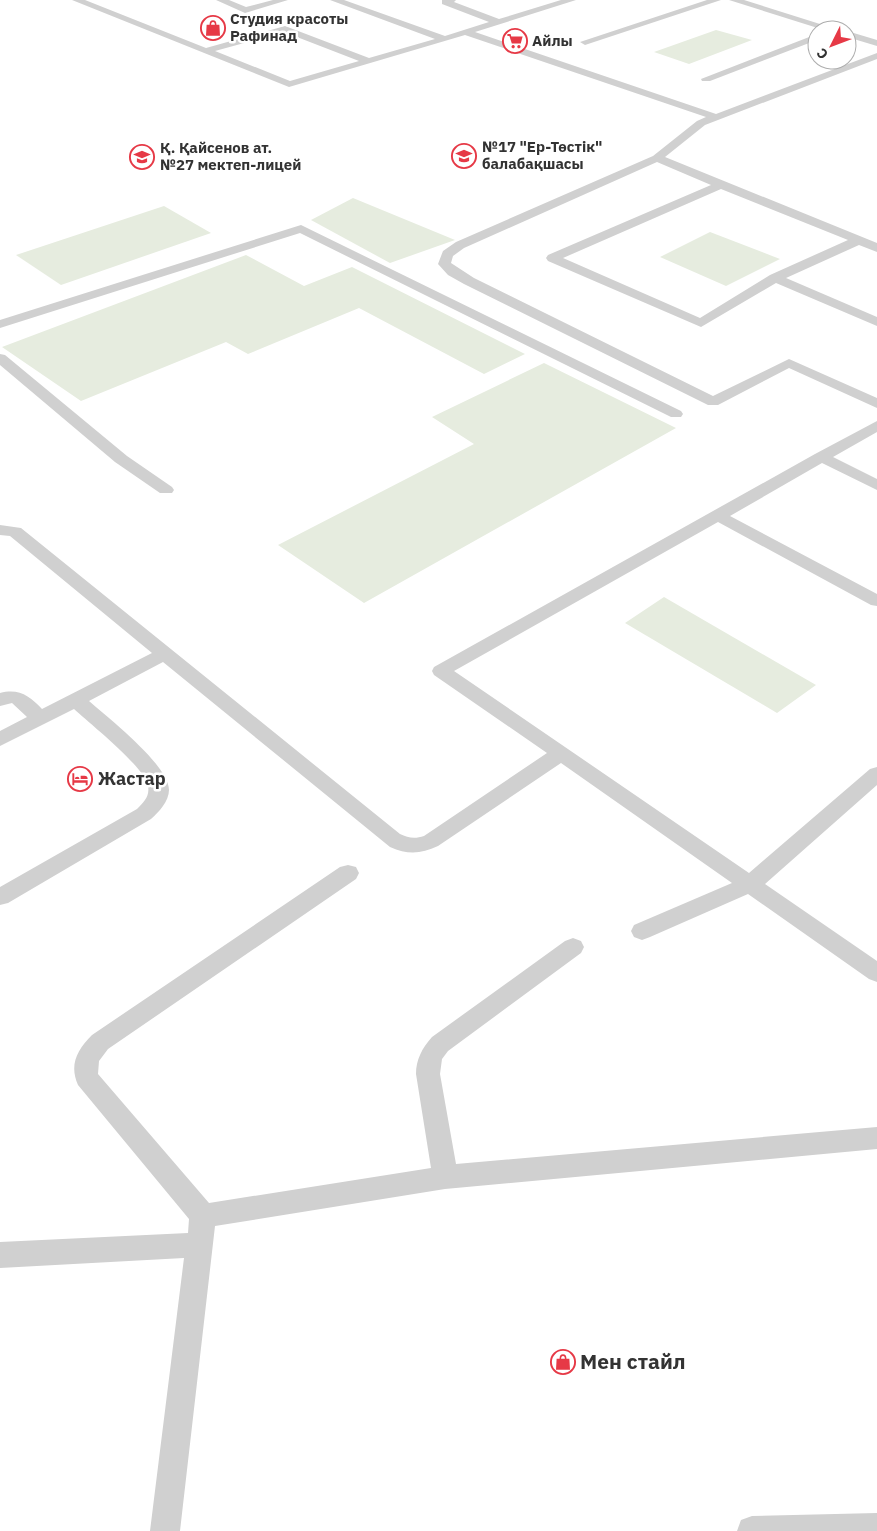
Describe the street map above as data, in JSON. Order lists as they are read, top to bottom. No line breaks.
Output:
{"places":{"shop":["Студия красоты Рафинад","Мен стайл"],"supermarket":["Айлы"],"school or university":["№17 \"Ер-Төстік\" балабақшасы","Қ. Қайсенов ат. №27 мектеп-лицей"],"hotel":["Жастар"]},"north":"bottom left"}
